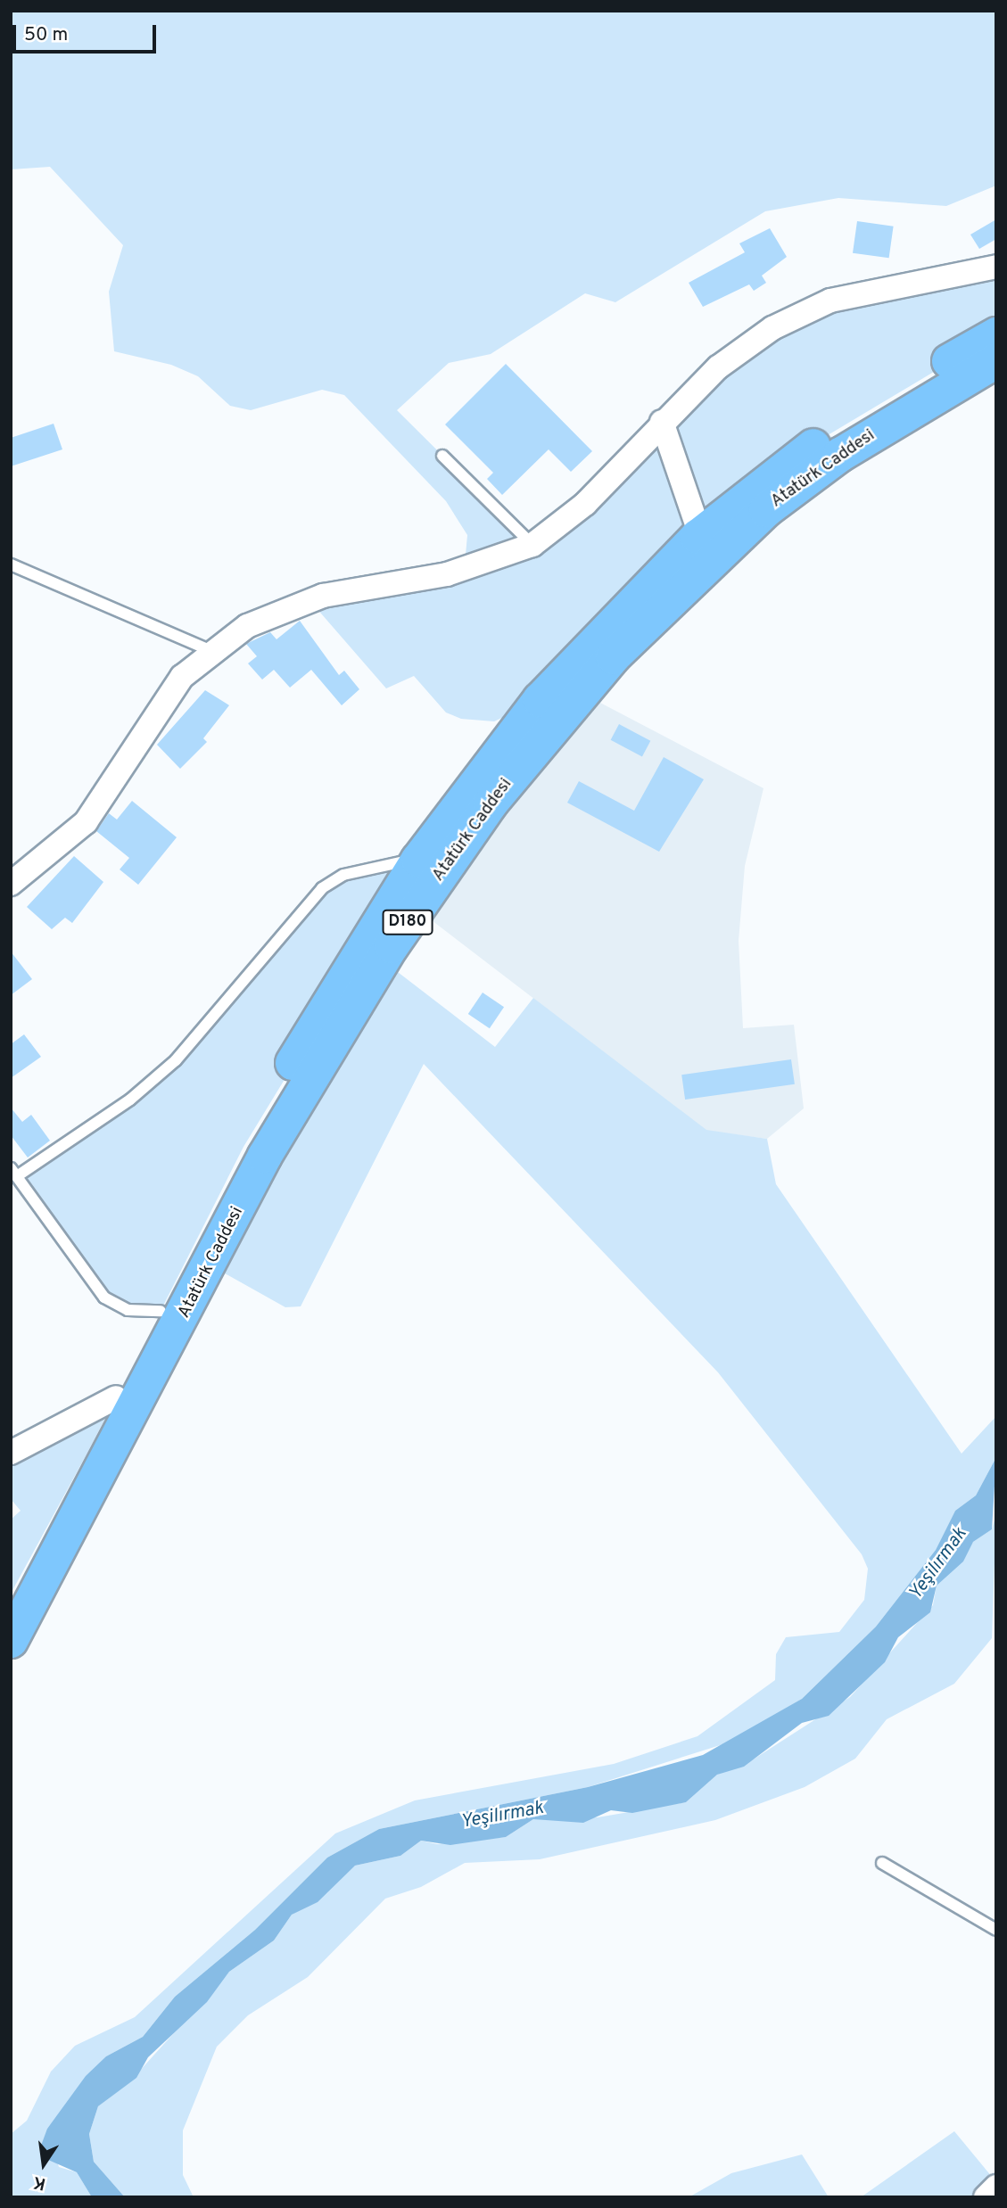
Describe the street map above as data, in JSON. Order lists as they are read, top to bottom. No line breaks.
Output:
{"streets":{"highway":["Atatürk Caddesi","D180"]},"water":["Yeşilırmak"],"scale_bar":"50 m","north":"bottom"}
